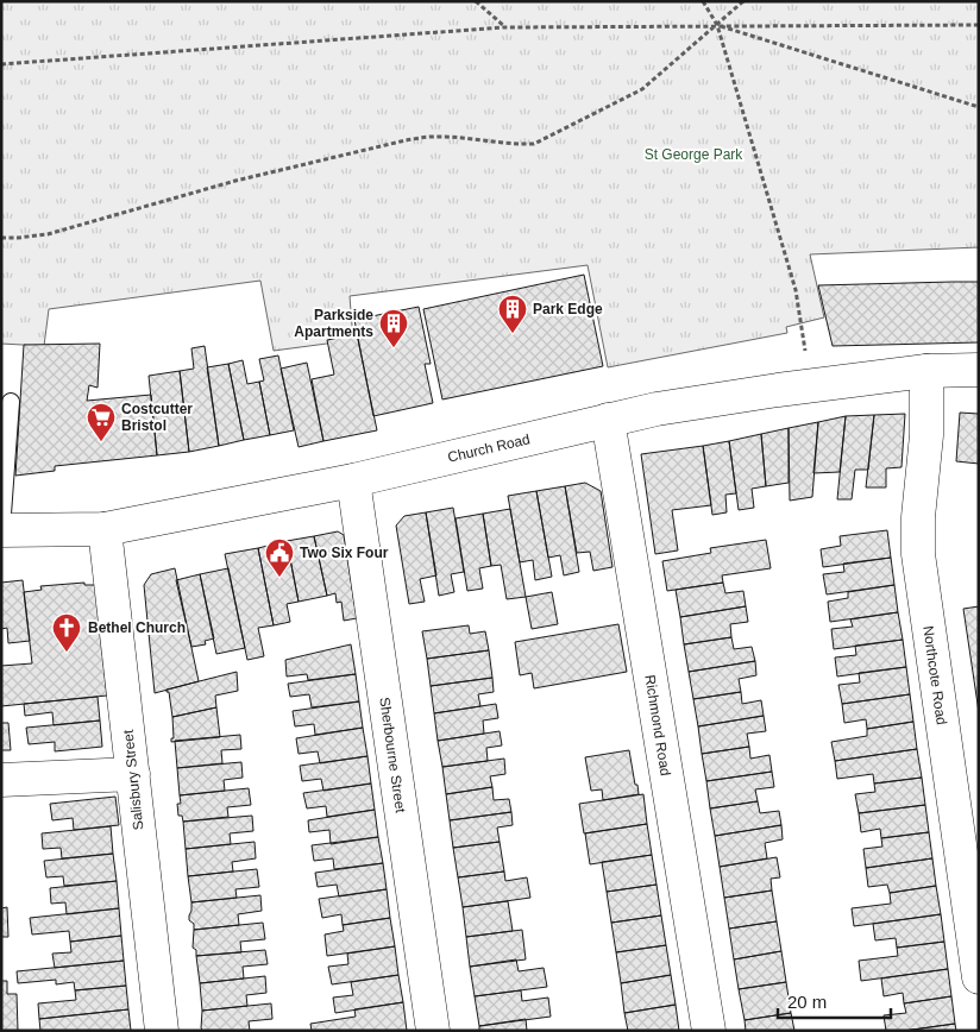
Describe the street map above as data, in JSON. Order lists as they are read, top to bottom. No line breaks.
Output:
{"streets":{"street":["Church Road","Northcote Road","Richmond Road","Sherbourne Street","Salisbury Street"]},"crossings":[["Church Road","Northcote Road"],["Church Road","Richmond Road"],["Church Road","Sherbourne Street"],["Church Road","Salisbury Street"]],"parks":["St George Park"],"places":{"building":["Park Edge","Parkside Apartments"],"supermarket":["Costcutter Bristol"],"public building":["Two Six Four"],"church":["Bethel Church"]},"scale_bar":"20 m"}
